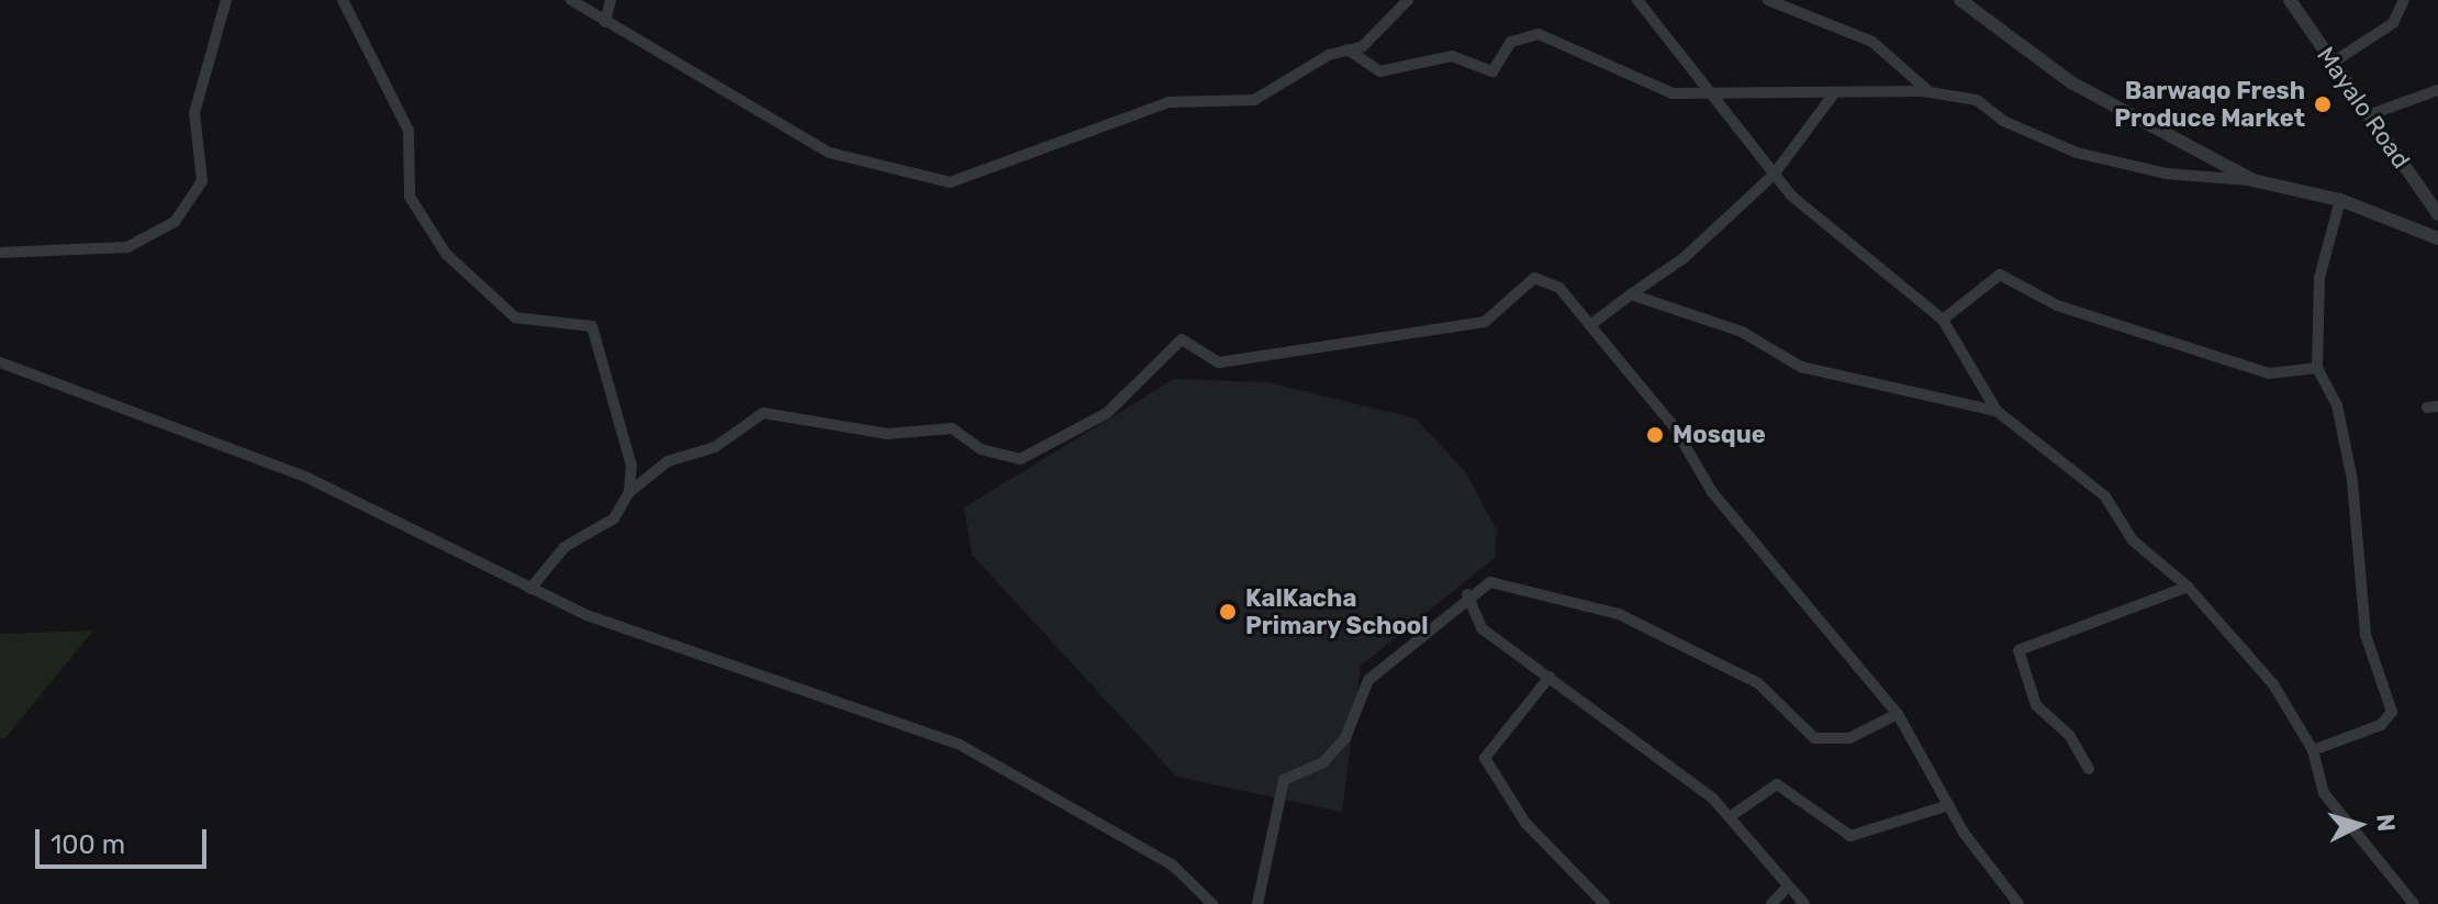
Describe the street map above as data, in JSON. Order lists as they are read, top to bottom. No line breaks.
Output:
{"streets":{"street":["Mayalo Road"]},"places":["Barwaqo Fresh Produce Market","Mosque","KalKacha Primary School"],"scale_bar":"100 m","north":"right"}
